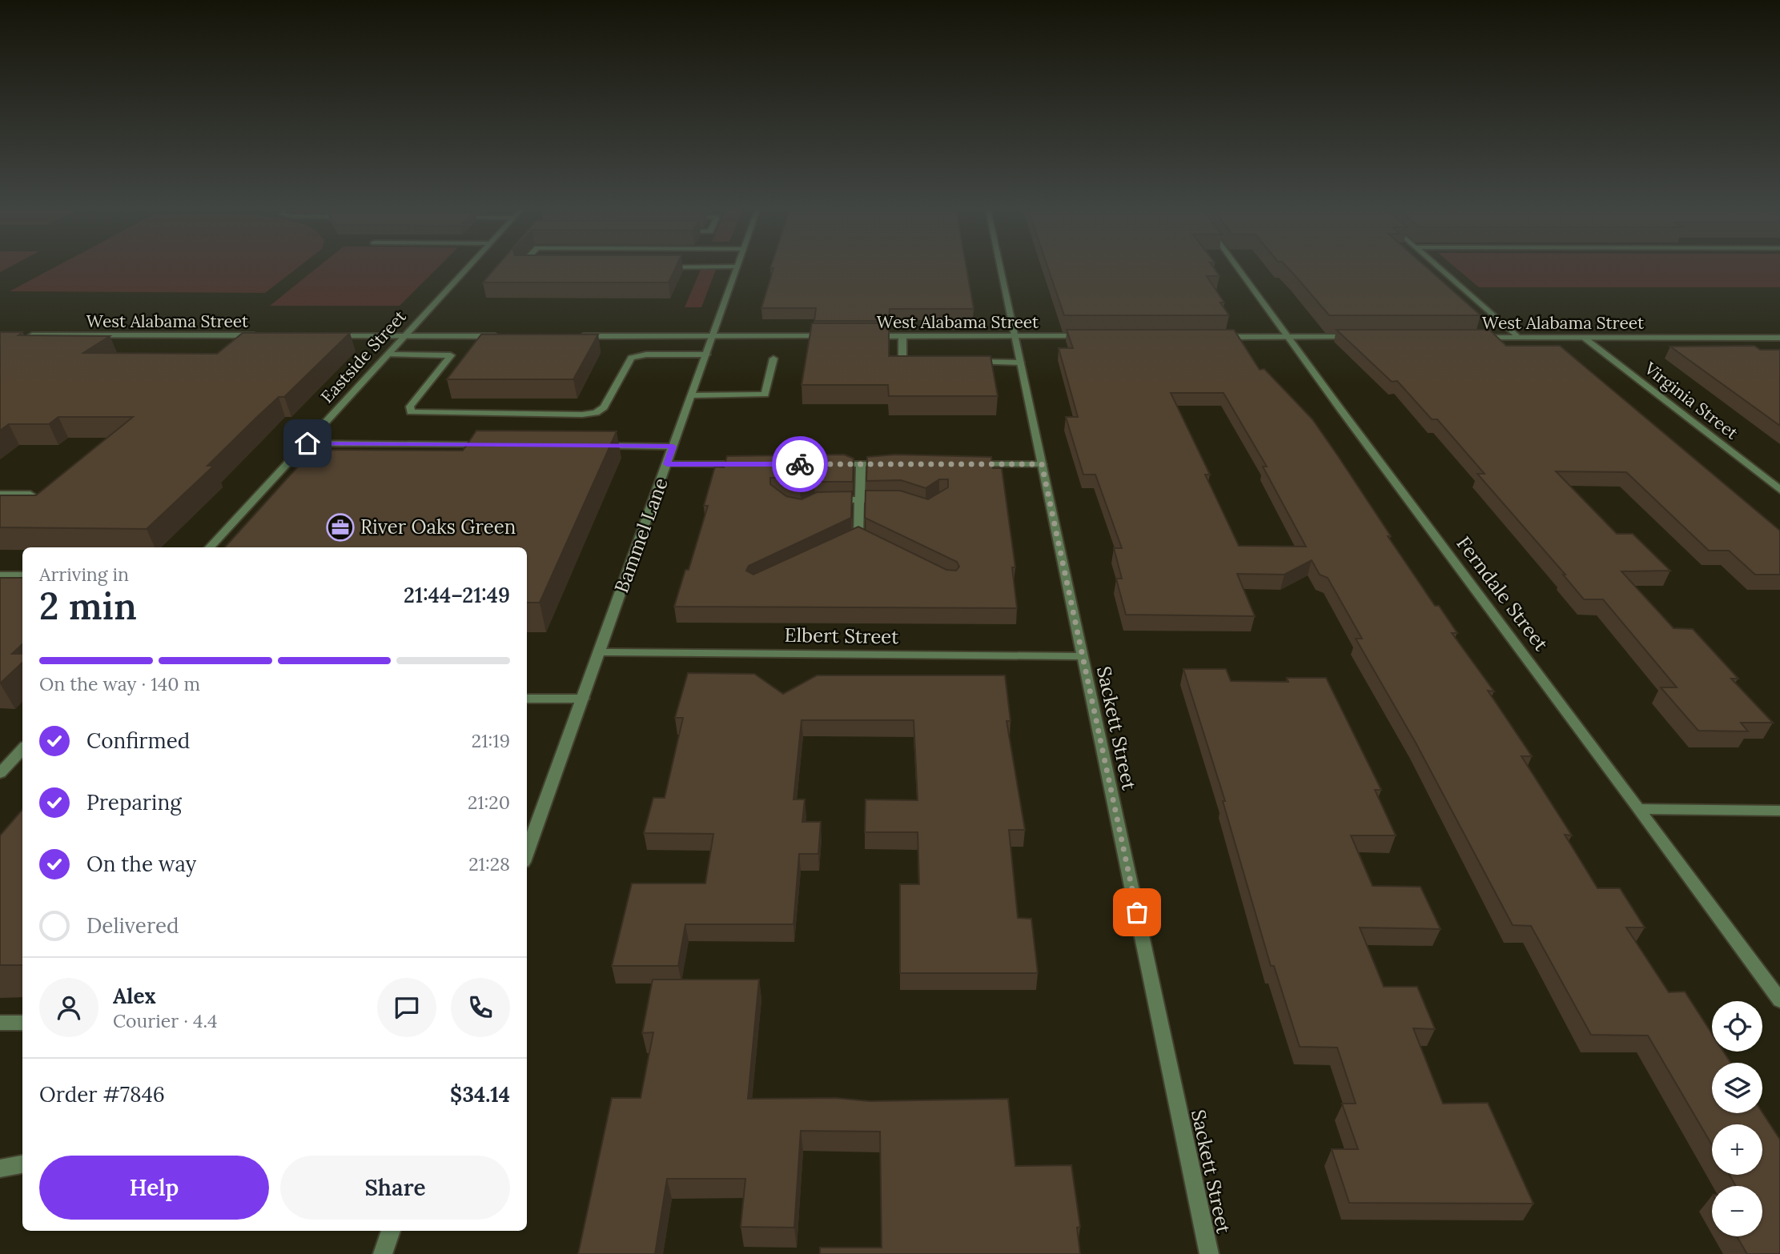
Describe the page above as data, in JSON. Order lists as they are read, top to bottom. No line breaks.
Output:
{"streets":{"street":["West Alabama Street","Eastside Street","Virginia Street","Bammel Lane","Ferndale Street","Elbert Street","Sackett Street"]},"crossings":[["West Alabama Street","Virginia Street"],["West Alabama Street","Sackett Street"],["Bammel Lane","Elbert Street"],["Elbert Street","Sackett Street"]],"places":{"office":["River Oaks Green"]},"page":{"heading":["2 min","Arriving in","21:44–21:49"],"panel":["Alex","Courier · 4.4","Order #7846","$34.14"],"bar":"On the way · 140 m","list":[["Confirmed","21:19"],["Preparing","21:20"],["On the way","21:28"],"Delivered"],"map_buttons":["+","−"],"buttons":["Help","Share"]}}
